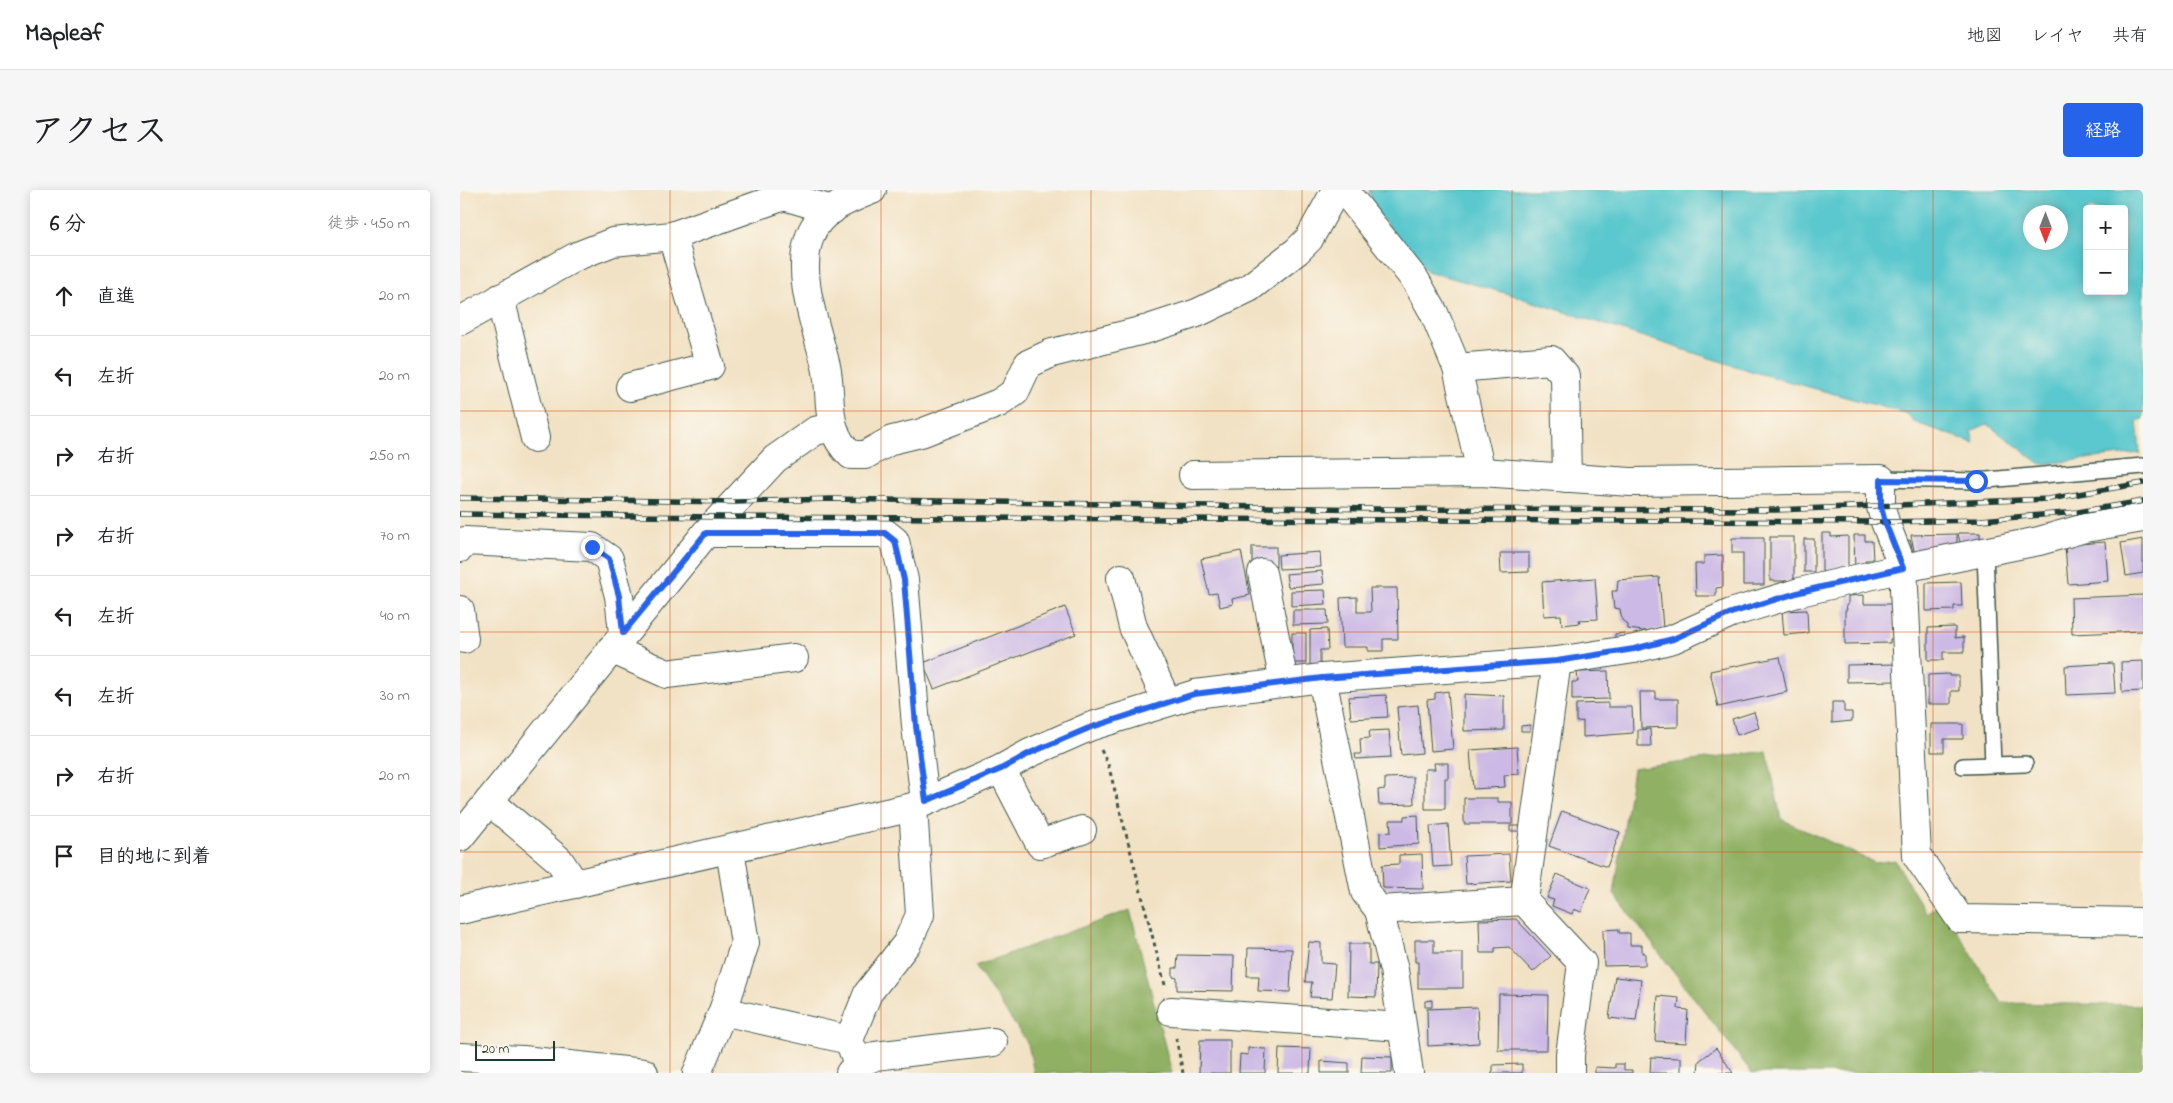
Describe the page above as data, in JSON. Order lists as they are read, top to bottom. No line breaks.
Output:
{"scale_bar":"20 m","north":"bottom","page":{"header":"Mapleaf","nav":["地図","レイヤ","共有"],"title":"アクセス","buttons":"経路","heading":["6 分","徒歩 · 450 m"],"map_buttons":["+","−"],"list":[["直進","20 m"],["左折","20 m"],["右折","250 m"],["右折","70 m"],["左折","40 m"],["左折","30 m"],["右折","20 m"],"目的地に到着"],"scale":"20 m"}}
